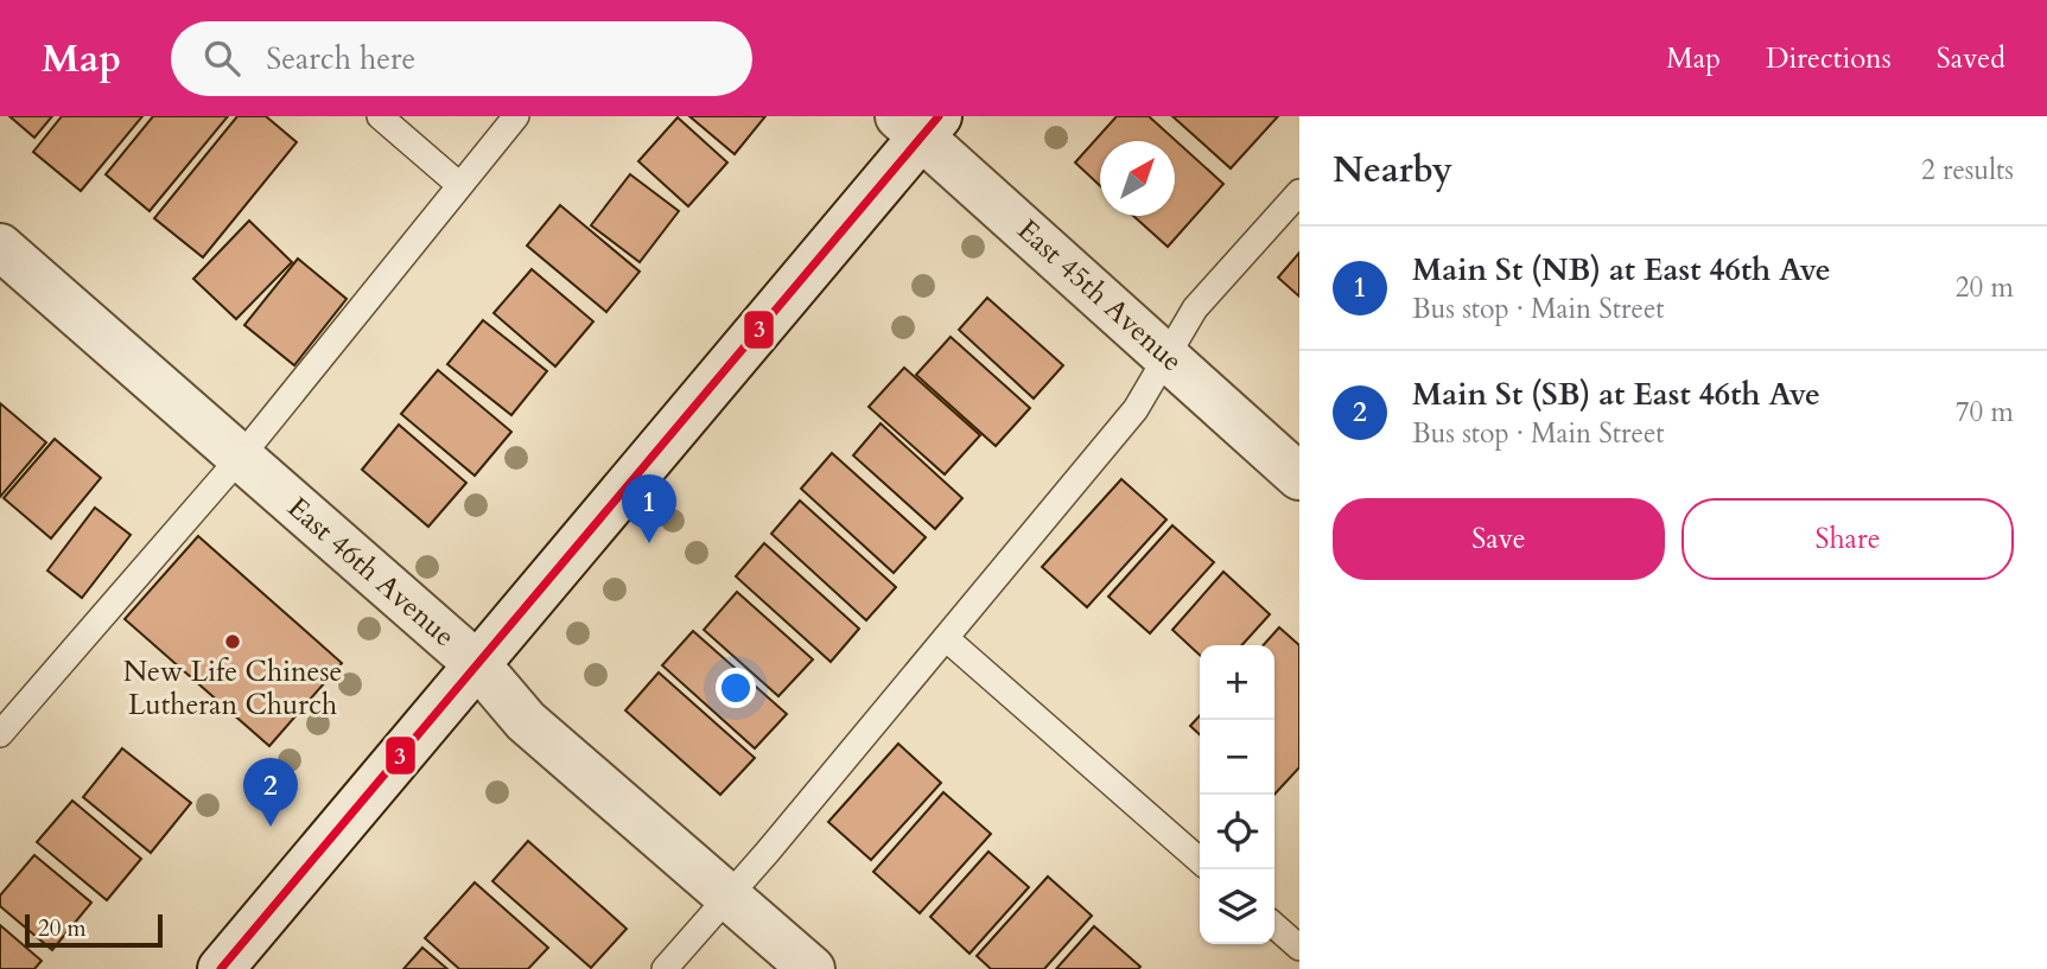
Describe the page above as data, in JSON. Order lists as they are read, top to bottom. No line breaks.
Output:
{"streets":{"street":["East 45th Avenue","East 46th Avenue"]},"places":["New Life Chinese Lutheran Church"],"lines":["transit line 3"],"scale_bar":"20 m","north":"top right","page":{"header":"Map","search":"Search here","nav":["Map","Directions","Saved"],"heading":["Nearby","2 results"],"list":[{"mark":"1","name":"Main St (NB) at East 46th Ave","note":"Bus stop · Main Street","value":"20 m"},{"mark":"2","name":"Main St (SB) at East 46th Ave","note":"Bus stop · Main Street","value":"70 m"}],"buttons":["Save","Share"],"pins":["1","2"],"map_buttons":["+","−"],"scale":"20 m"}}
